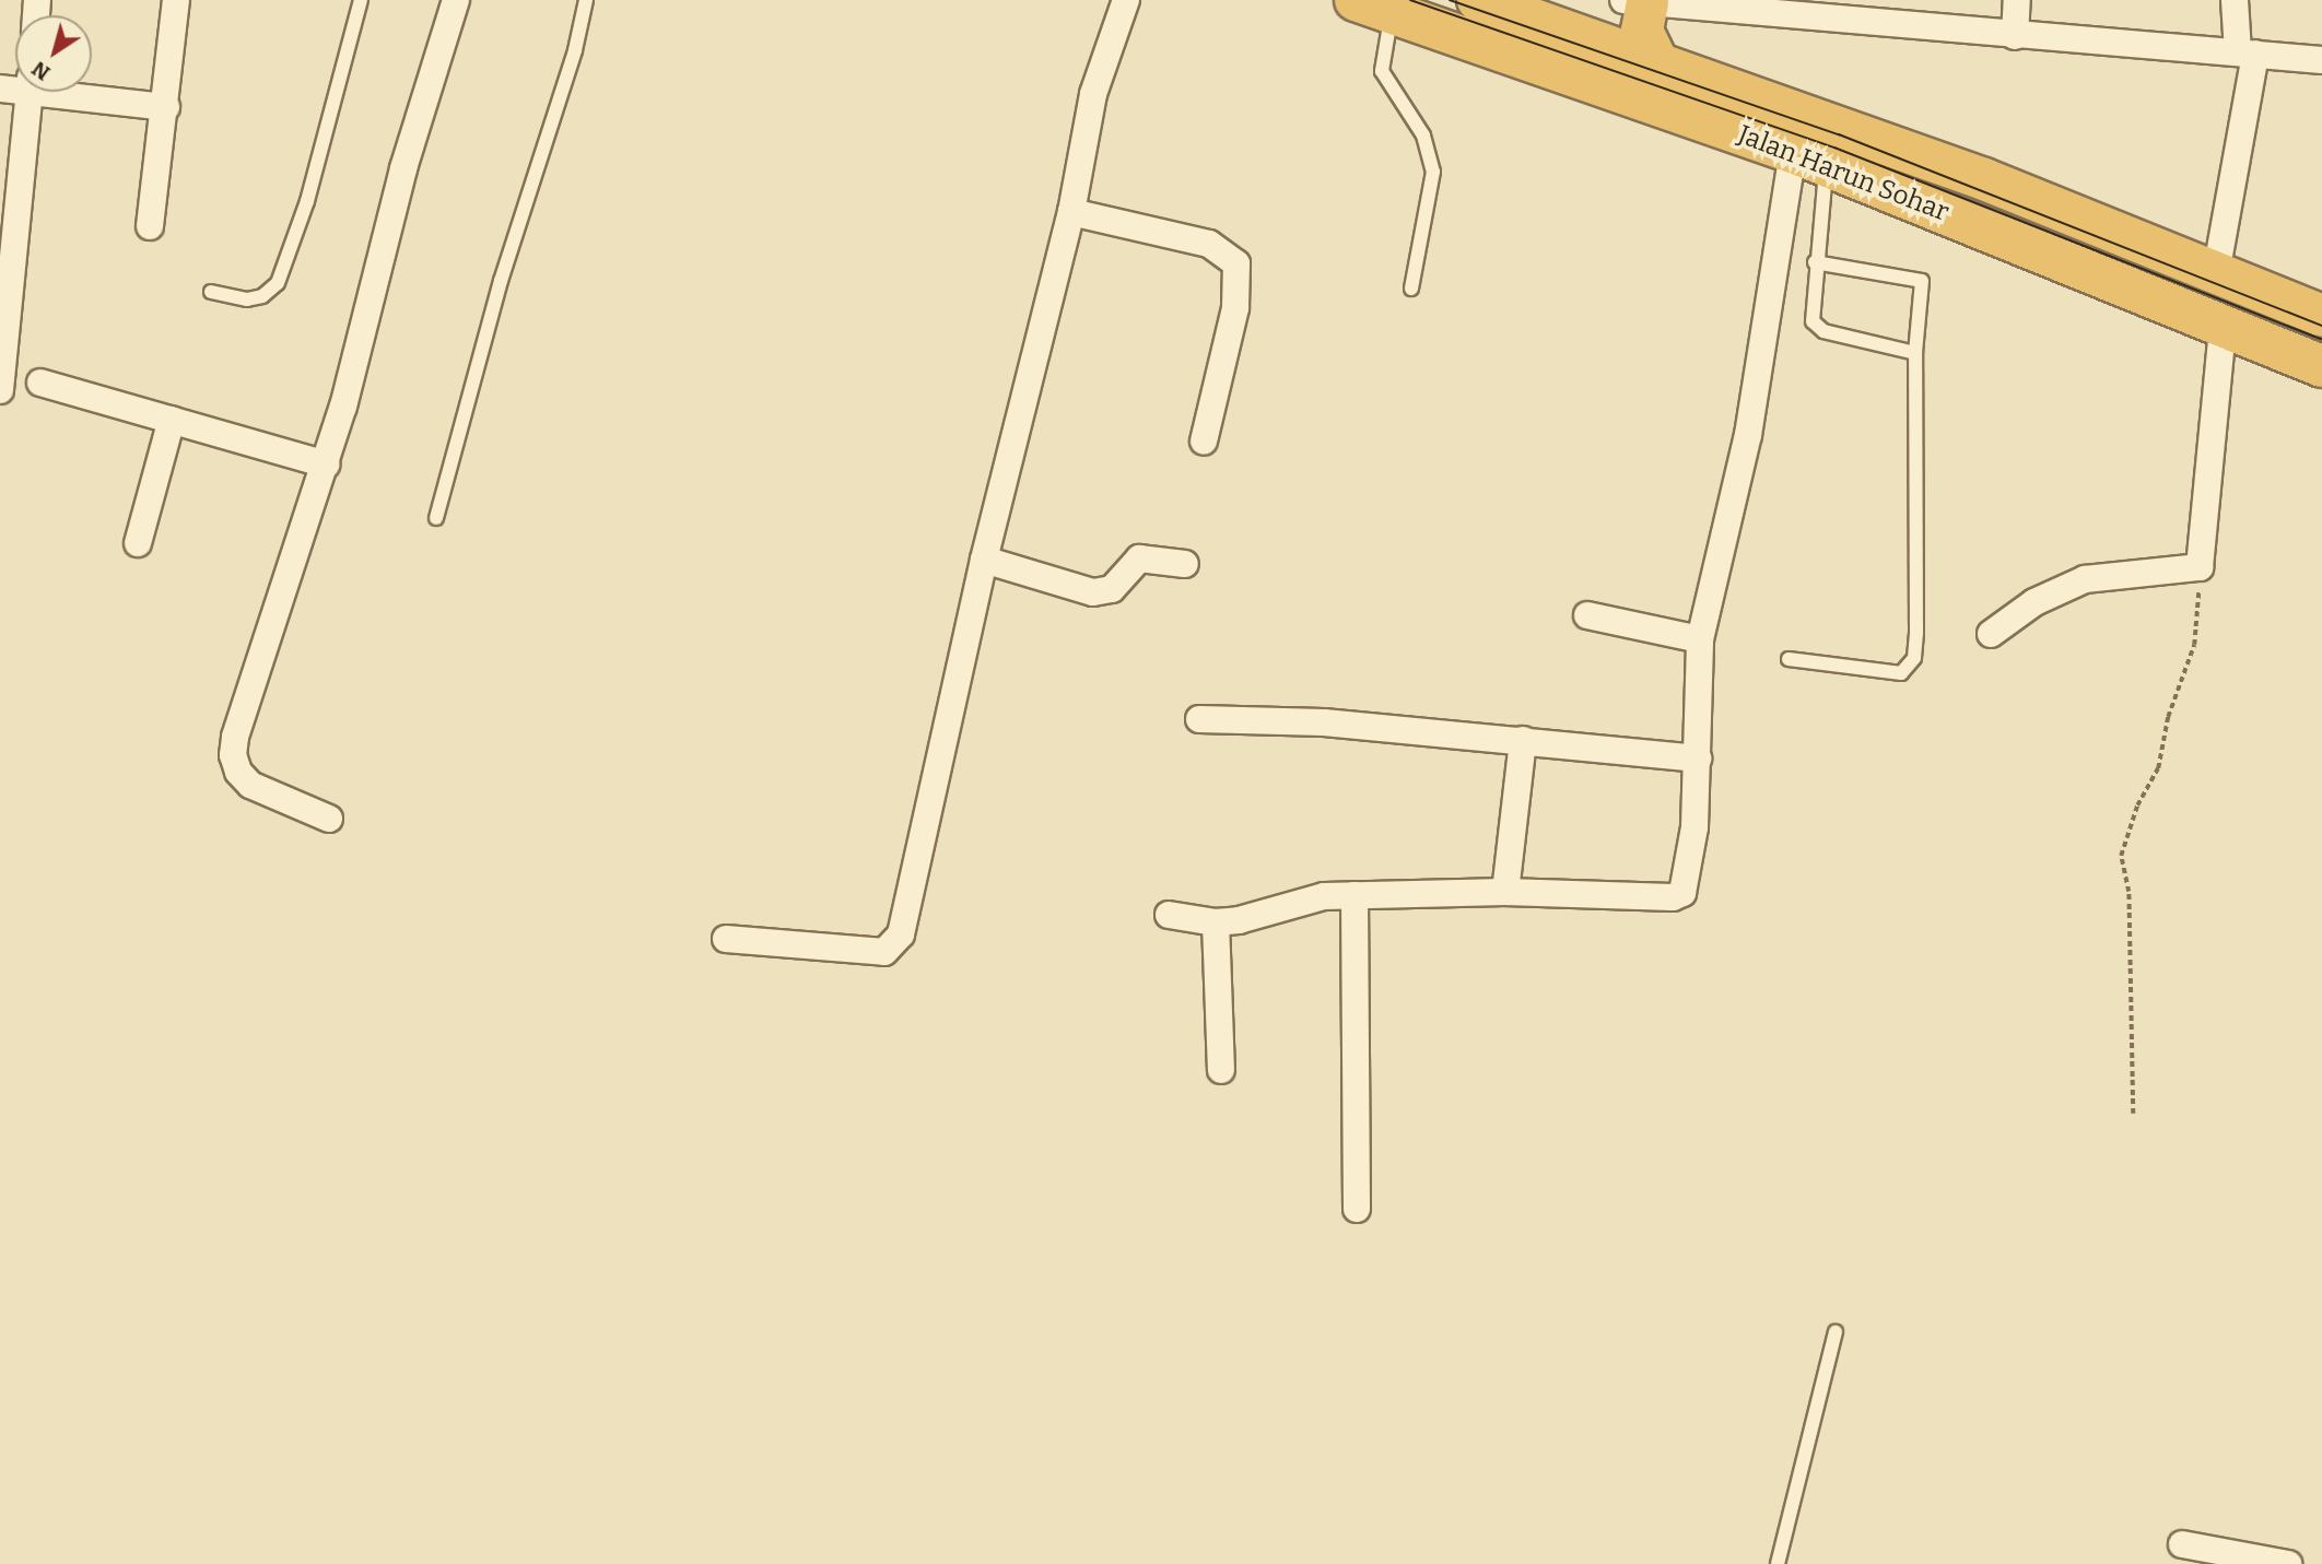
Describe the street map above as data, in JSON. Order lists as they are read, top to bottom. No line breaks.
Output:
{"streets":{"highway":["Jalan Harun Sohar"]},"north":"bottom left"}
